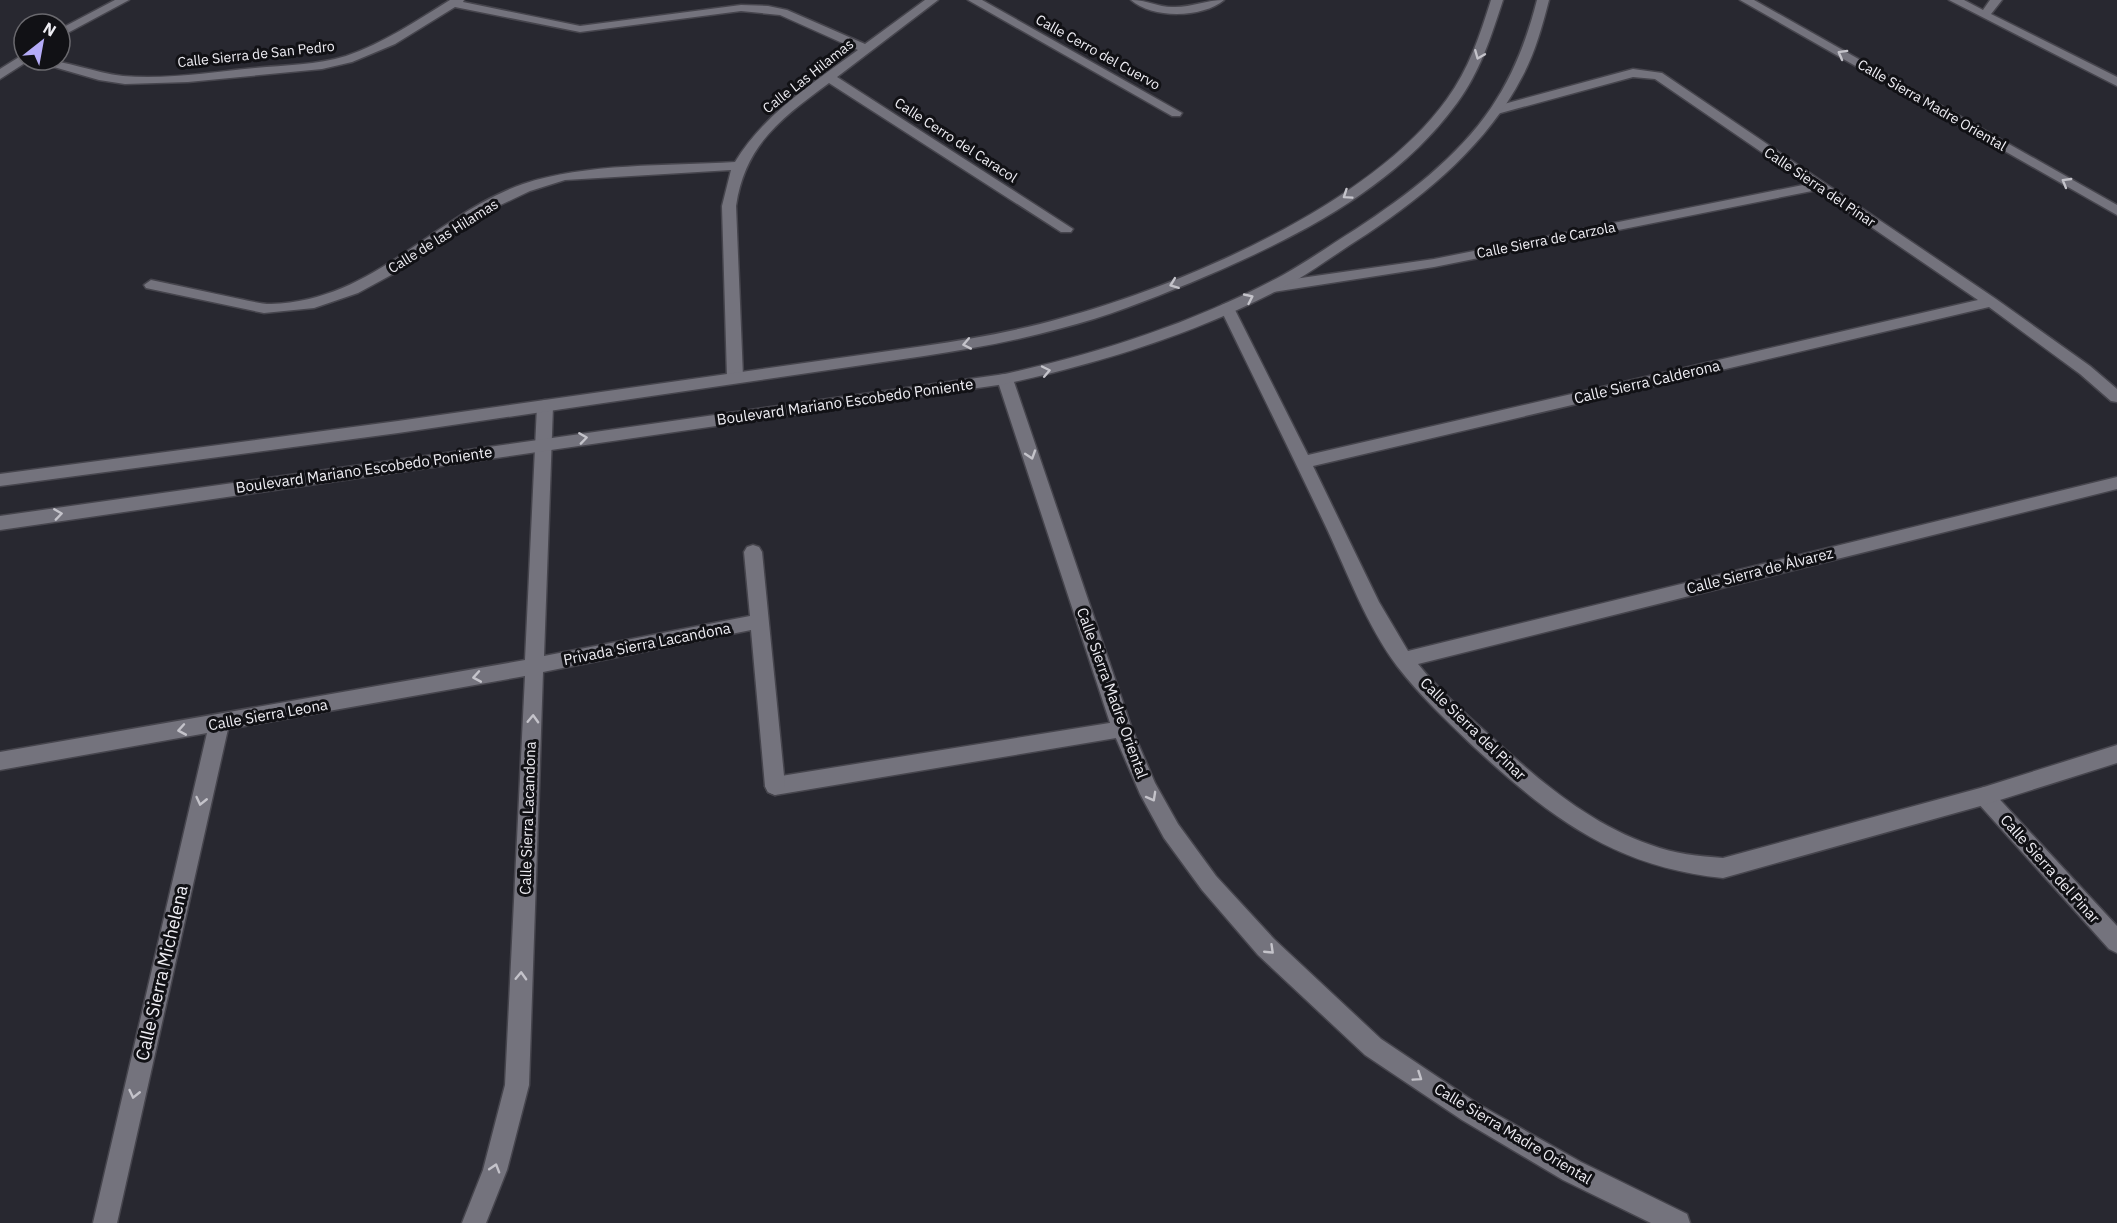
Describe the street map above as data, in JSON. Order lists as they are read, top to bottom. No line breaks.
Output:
{"streets":{"street":["Calle Cerro del Cuervo","Calle Sierra de San Pedro","Calle Las Hilamas","Calle Sierra Madre Oriental","Calle Cerro del Caracol","Calle Sierra del Pinar","Calle de las Hilamas","Calle Sierra de Carzola","Calle Sierra Calderona","Boulevard Mariano Escobedo Poniente","Calle Sierra de Álvarez","Privada Sierra Lacandona","Calle Sierra Leona","Calle Sierra Lacandona","Calle Sierra Michelena"]},"crossings":[["Calle Las Hilamas","Calle Cerro del Caracol"],["Calle Las Hilamas","Calle de las Hilamas"],["Calle Sierra Madre Oriental","Boulevard Mariano Escobedo Poniente"],["Calle Sierra del Pinar","Calle Sierra de Carzola"],["Calle Sierra del Pinar","Calle Sierra Calderona"],["Calle Sierra del Pinar","Boulevard Mariano Escobedo Poniente"],["Calle Sierra del Pinar","Calle Sierra de Álvarez"],["Calle Sierra de Carzola","Boulevard Mariano Escobedo Poniente"],["Boulevard Mariano Escobedo Poniente","Calle Sierra Lacandona"],["Privada Sierra Lacandona","Calle Sierra Leona"],["Privada Sierra Lacandona","Calle Sierra Lacandona"],["Calle Sierra Leona","Calle Sierra Lacandona"],["Calle Sierra Leona","Calle Sierra Michelena"]],"one_way":["Calle Sierra Leona","Calle Sierra Lacandona","Calle Sierra Michelena"],"north":"top right"}
